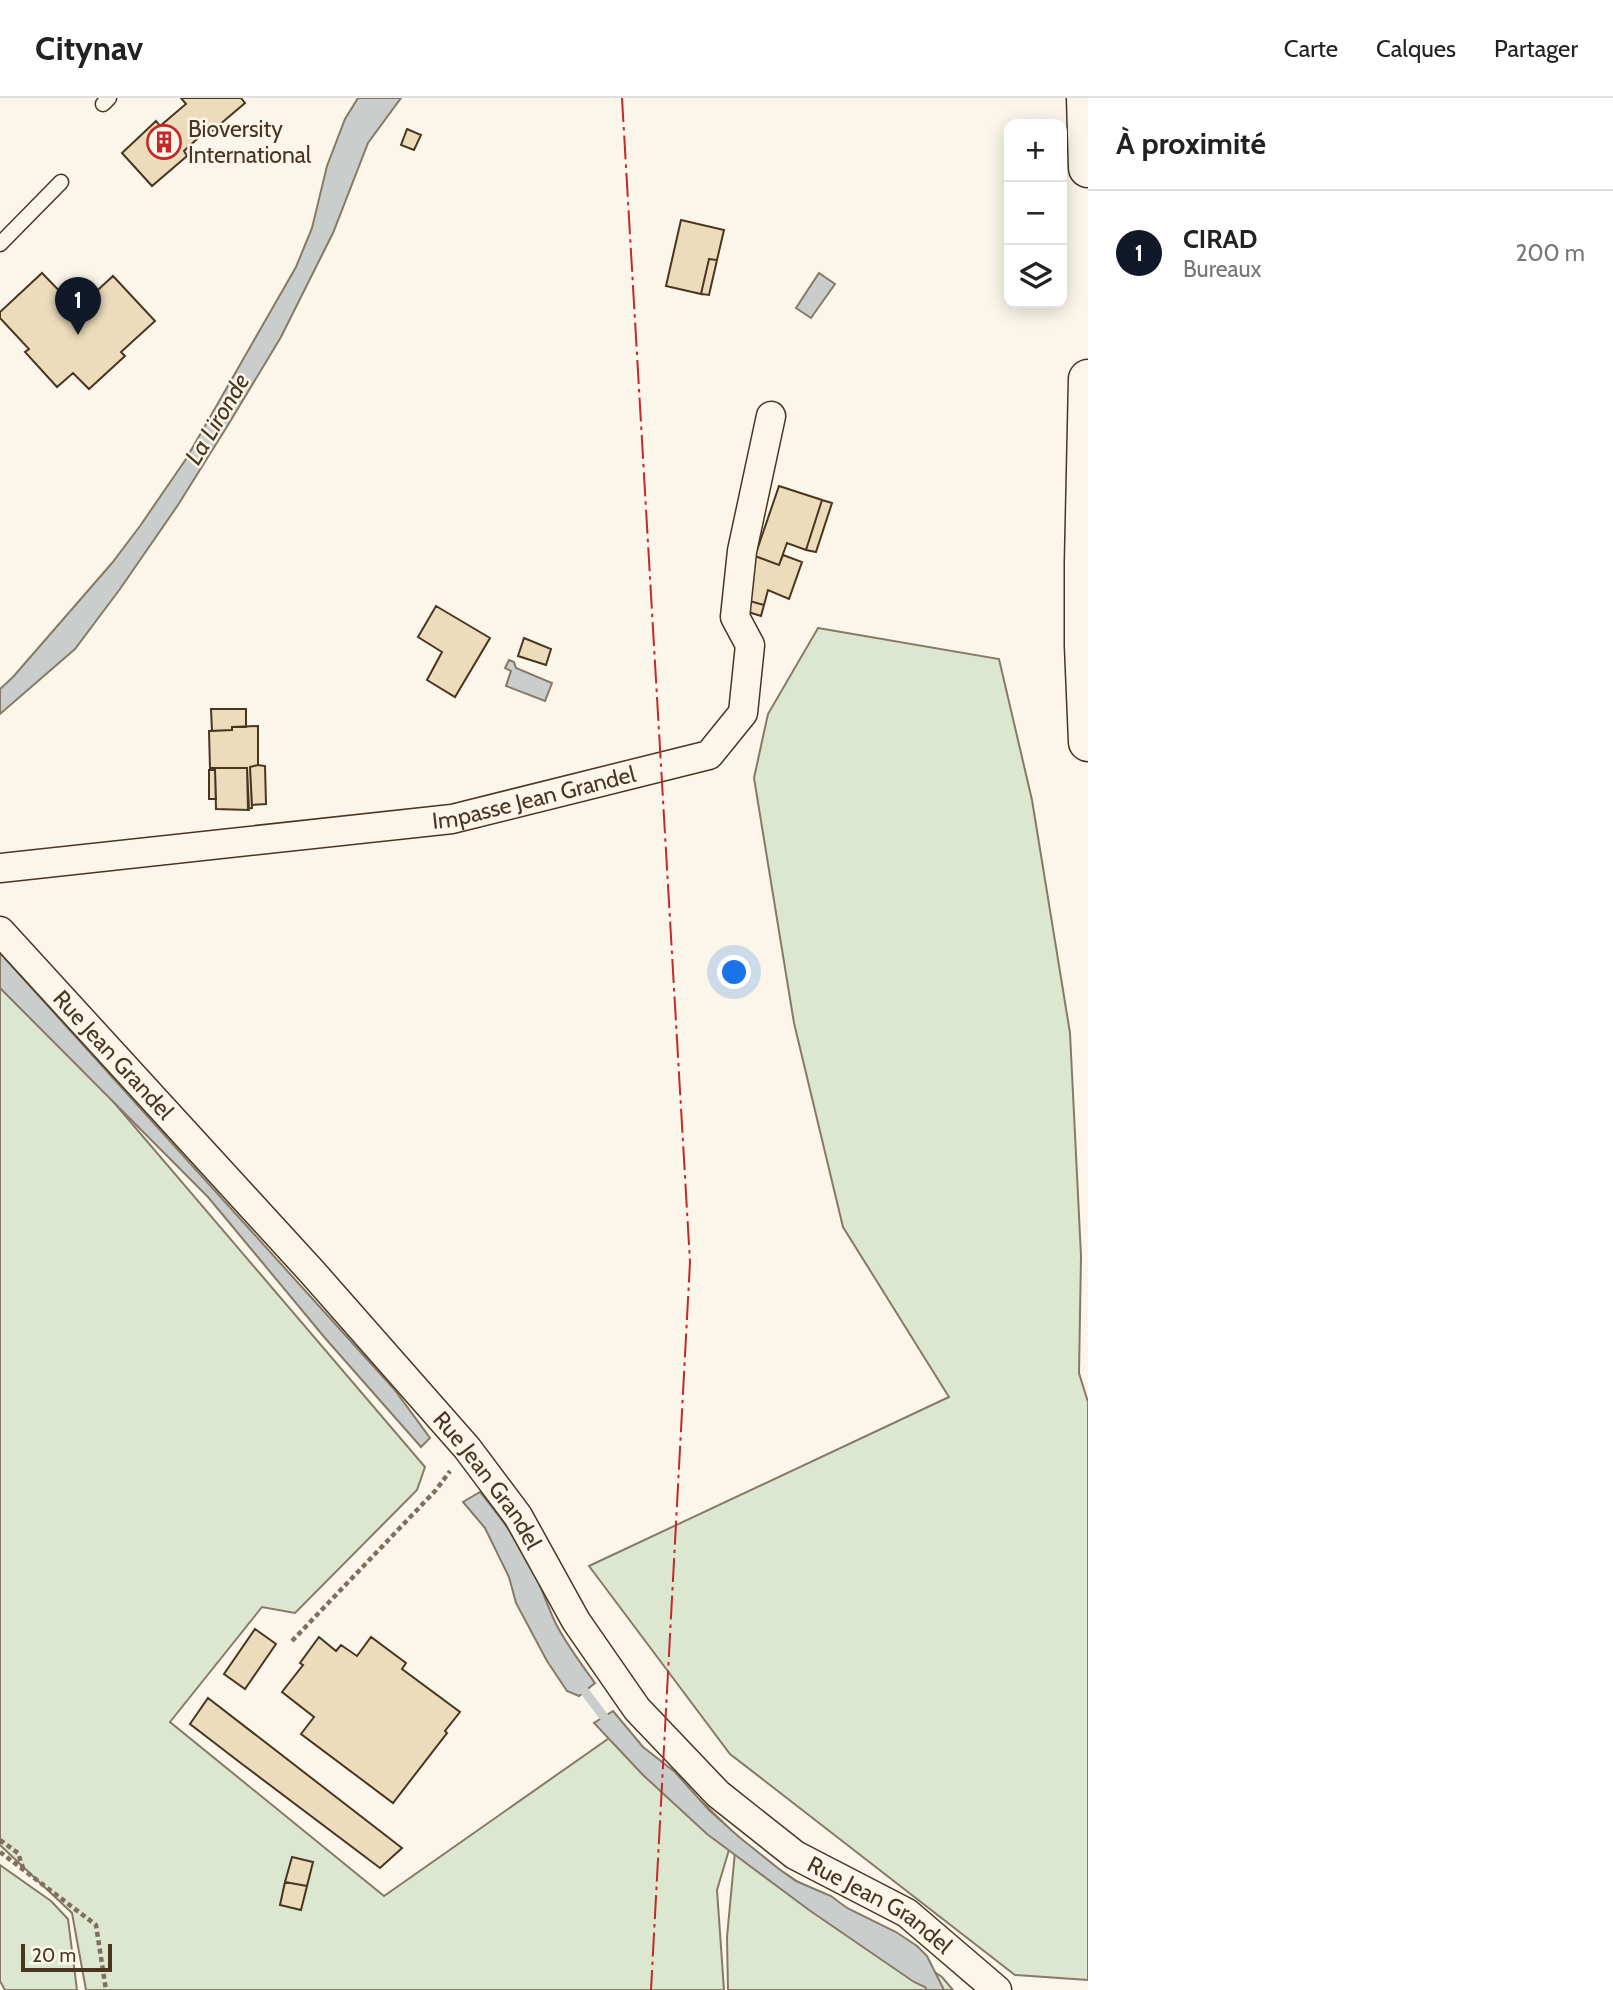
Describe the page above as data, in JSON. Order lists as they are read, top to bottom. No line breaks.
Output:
{"streets":{"street":["Impasse Jean Grandel","Rue Jean Grandel"]},"water":["La Lironde"],"places":{"building":["Bioversity International"]},"scale_bar":"20 m","page":{"header":"Citynav","nav":["Carte","Calques","Partager"],"heading":"À proximité","map_buttons":["+","−"],"list":[{"mark":"1","name":"CIRAD","note":"Bureaux","value":"200 m"}],"pins":"1","scale":"20 m"}}
